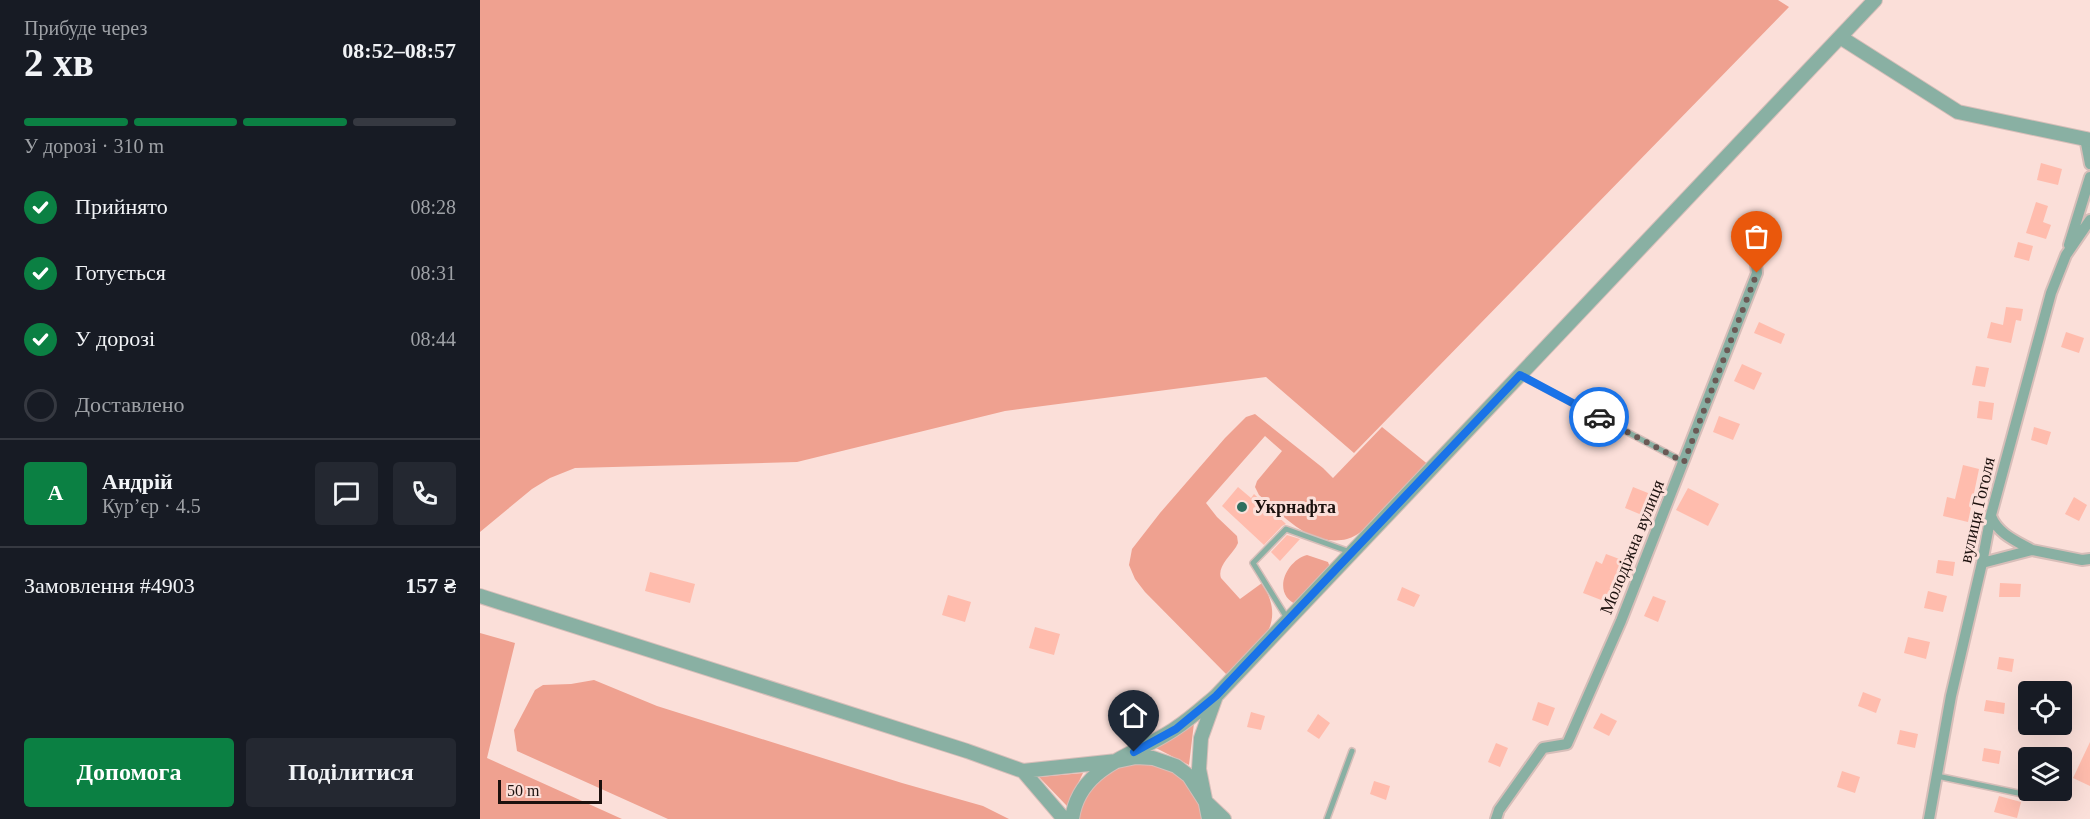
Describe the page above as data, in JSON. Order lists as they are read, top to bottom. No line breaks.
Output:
{"streets":{"street":["вулиця Гоголя","Молодіжна вулиця"]},"places":["Укрнафта"],"scale_bar":"50 m","page":{"heading":["2 хв","Прибуде через","08:52–08:57"],"panel":["Андрій","Кур’єр · 4.5","Замовлення #4903","157 ₴"],"bar":"У дорозі · 310 m","list":[["Прийнято","08:28"],["Готується","08:31"],["У дорозі","08:44"],"Доставлено"],"round":"А","buttons":["Допомога","Поділитися"],"scale":"50 m"}}
